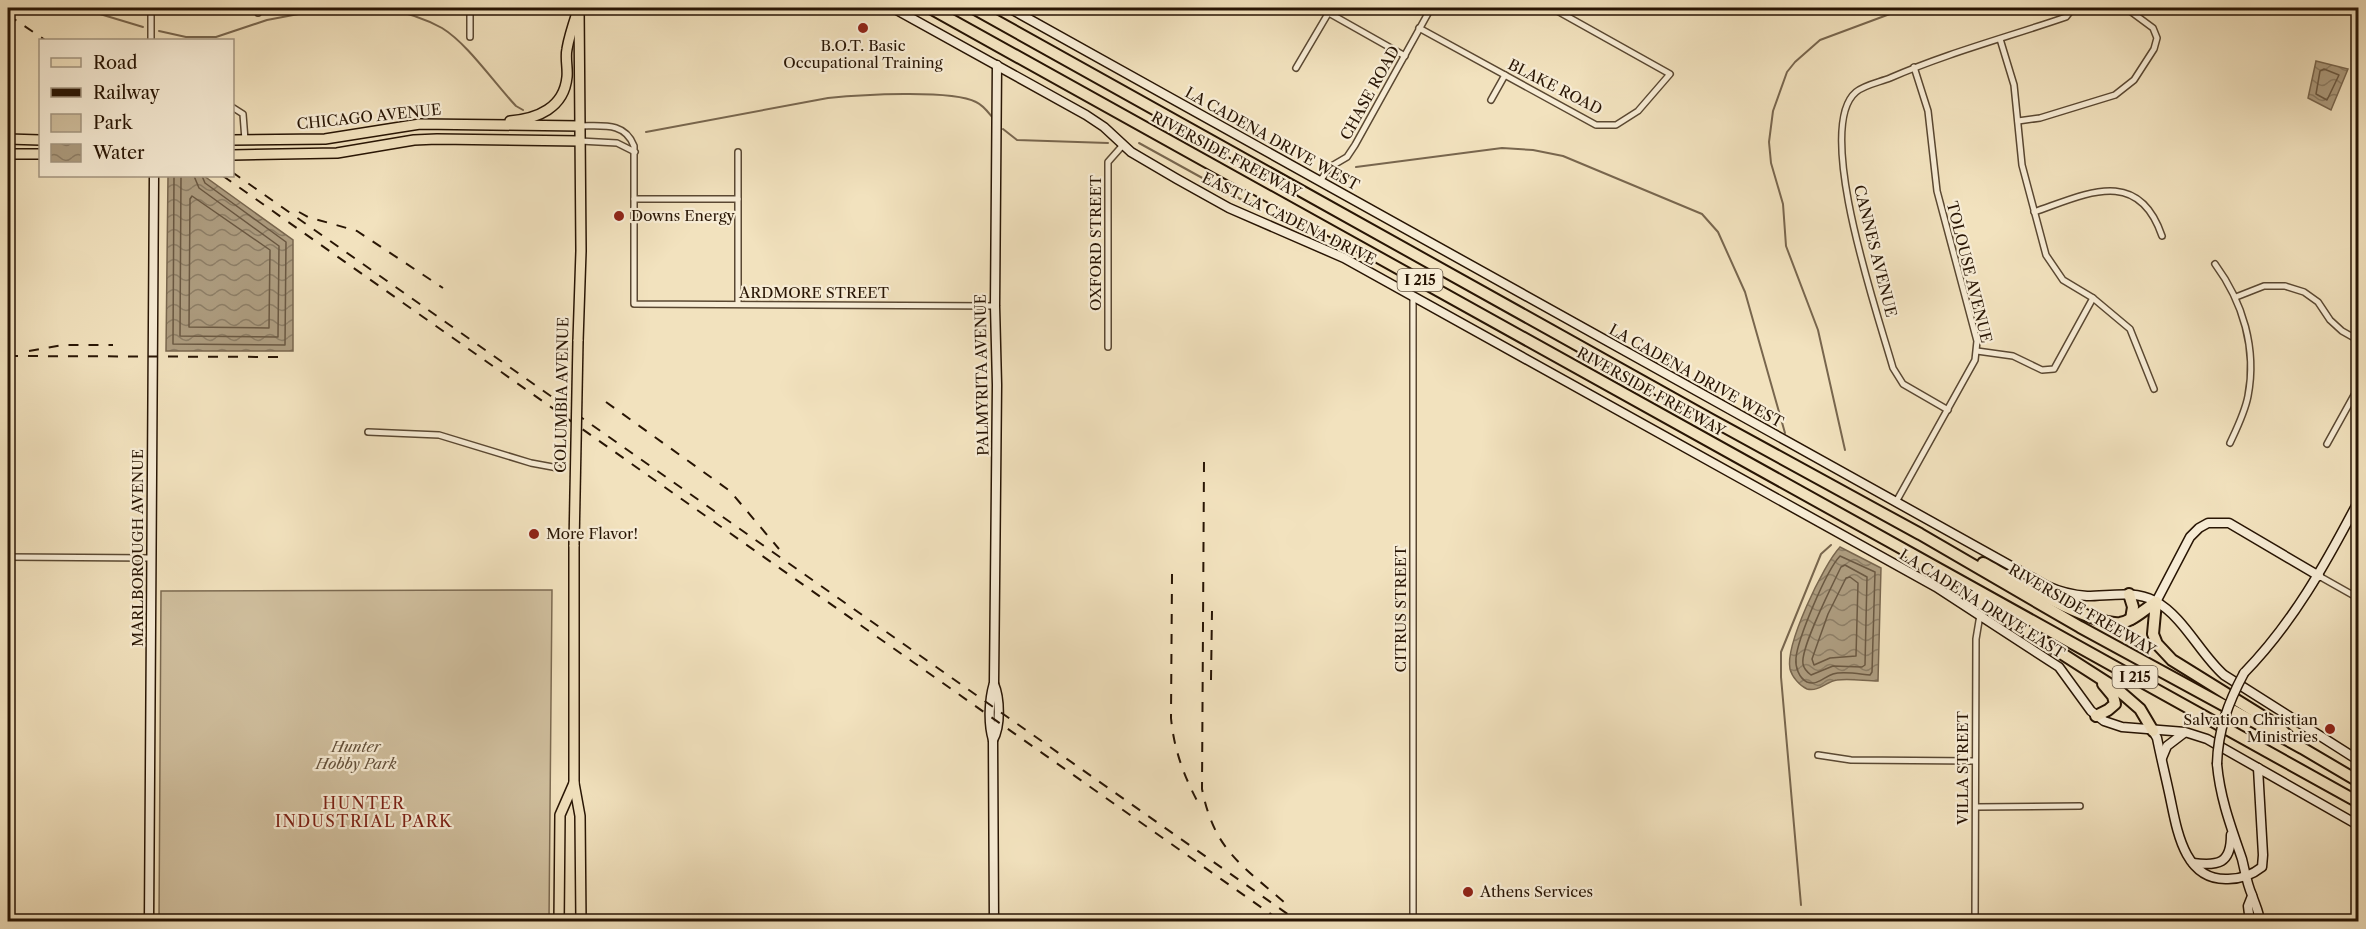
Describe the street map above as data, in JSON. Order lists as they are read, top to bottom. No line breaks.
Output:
{"streets":{"highway":["RIVERSIDE FREEWAY","I 215"],"main road":["CHICAGO AVENUE","LA CADENA DRIVE WEST","EAST LA CADENA DRIVE","PALMYRITA AVENUE","COLUMBIA AVENUE","MARLBOROUGH AVENUE","LA CADENA DRIVE EAST"],"street":["BLAKE ROAD","CHASE ROAD","OXFORD STREET","CANNES AVENUE","TOLOUSE AVENUE","ARDMORE STREET","CITRUS STREET","VILLA STREET"]},"crossings":[["BLAKE ROAD","CHASE ROAD"],["CHASE ROAD","LA CADENA DRIVE WEST"],["CHICAGO AVENUE","COLUMBIA AVENUE"],["LA CADENA DRIVE WEST","TOLOUSE AVENUE"],["EAST LA CADENA DRIVE","OXFORD STREET"],["EAST LA CADENA DRIVE","PALMYRITA AVENUE"],["EAST LA CADENA DRIVE","LA CADENA DRIVE EAST"],["EAST LA CADENA DRIVE","CITRUS STREET"],["CANNES AVENUE","TOLOUSE AVENUE"],["ARDMORE STREET","PALMYRITA AVENUE"],["LA CADENA DRIVE EAST","VILLA STREET"]],"districts":["HUNTER INDUSTRIAL PARK"],"parks":["Hunter Hobby Park"],"places":["B.O.T. Basic Occupational Training","Downs Energy","More Flavor!","Salvation Christian Ministries","Athens Services"],"legend":["Road","Railway","Park","Water"]}
